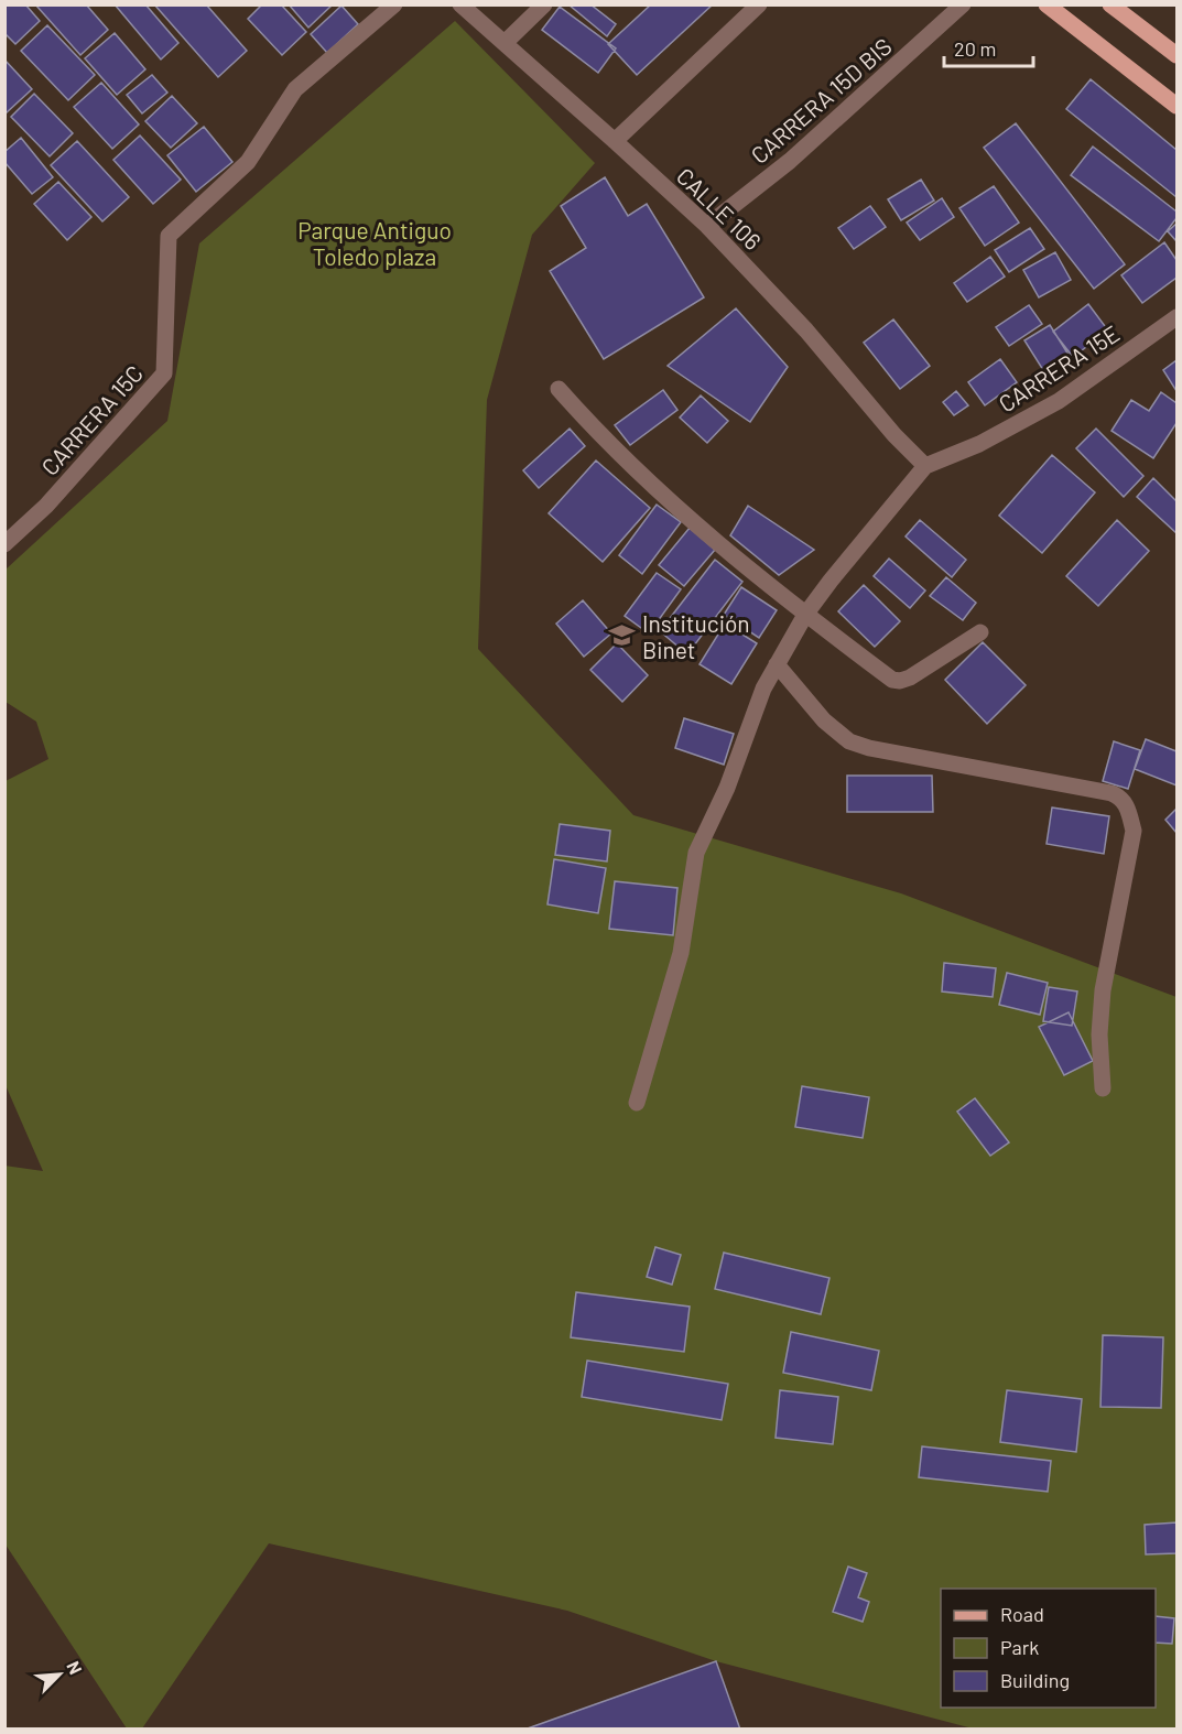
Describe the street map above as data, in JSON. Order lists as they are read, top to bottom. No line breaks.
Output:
{"streets":{"street":["CARRERA 15D BIS","CALLE 106","CARRERA 15E","CARRERA 15C"]},"crossings":[["CARRERA 15D BIS","CALLE 106"],["CALLE 106","CARRERA 15E"]],"parks":["Parque Antiguo Toledo plaza"],"places":{"school or university":["Institución Binet"]},"legend":["Road","Park","Building"],"scale_bar":"20 m","north":"top right"}
